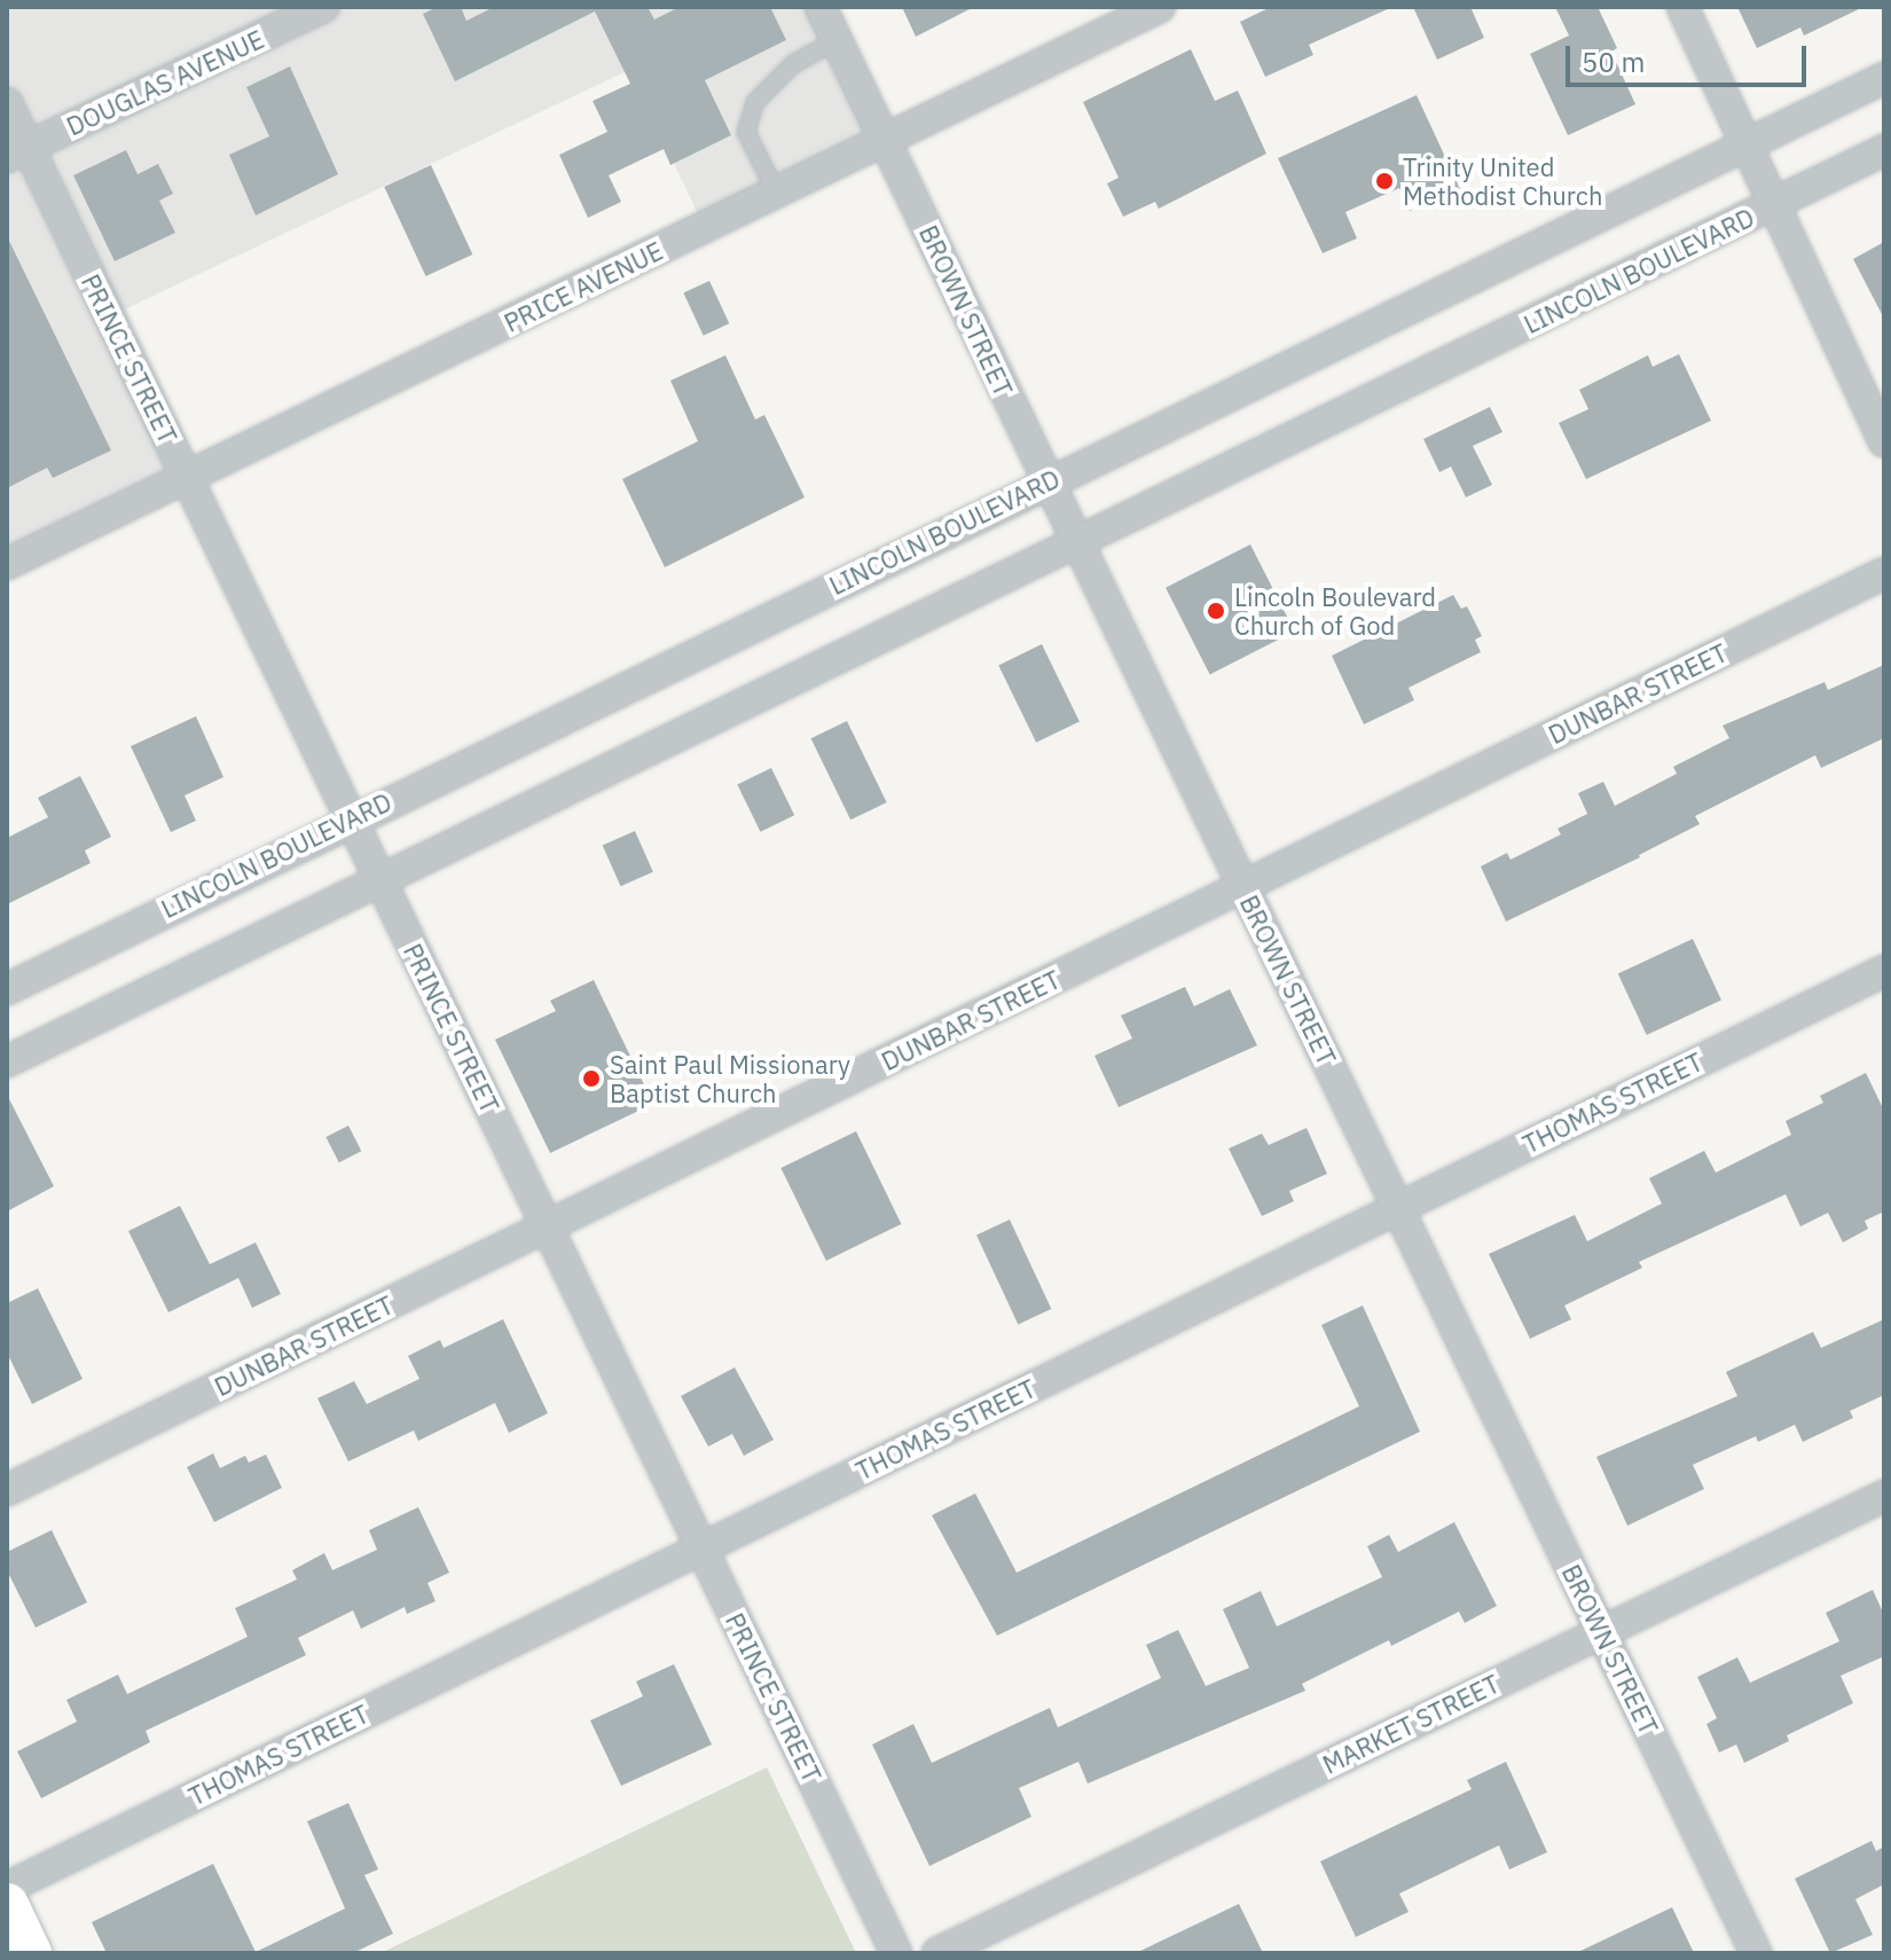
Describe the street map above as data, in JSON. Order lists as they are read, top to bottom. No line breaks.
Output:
{"streets":{"street":["DOUGLAS AVENUE","LINCOLN BOULEVARD","PRICE AVENUE","BROWN STREET","PRINCE STREET","DUNBAR STREET","THOMAS STREET","MARKET STREET"]},"crossings":[["DOUGLAS AVENUE","PRINCE STREET"],["LINCOLN BOULEVARD","BROWN STREET"],["LINCOLN BOULEVARD","PRINCE STREET"],["PRICE AVENUE","BROWN STREET"],["PRICE AVENUE","PRINCE STREET"],["BROWN STREET","DUNBAR STREET"],["BROWN STREET","THOMAS STREET"],["BROWN STREET","MARKET STREET"],["PRINCE STREET","DUNBAR STREET"],["PRINCE STREET","THOMAS STREET"]],"places":["Trinity United Methodist Church","Lincoln Boulevard Church of God","Saint Paul Missionary Baptist Church"],"scale_bar":"50 m"}
